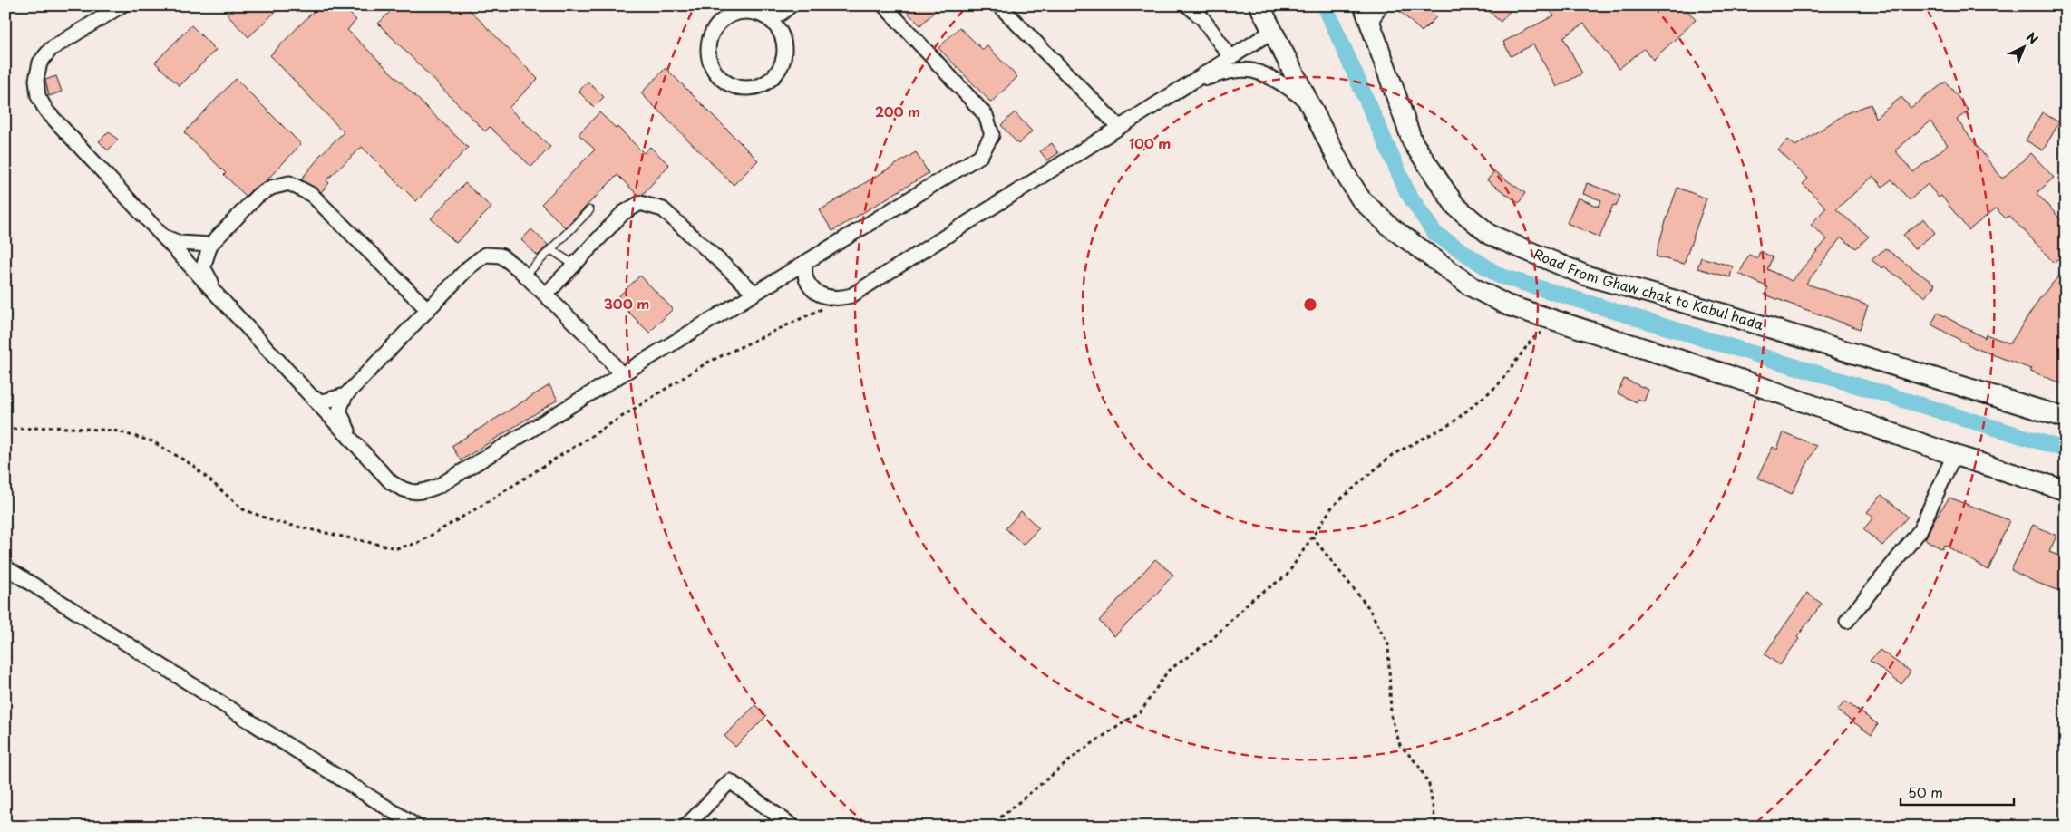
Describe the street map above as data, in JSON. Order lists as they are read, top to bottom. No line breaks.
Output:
{"streets":{"street":["Road From Ghaw chak to Kabul hada"]},"scale_bar":"50 m","north":"top right","rings":["200 m","100 m","300 m"]}
